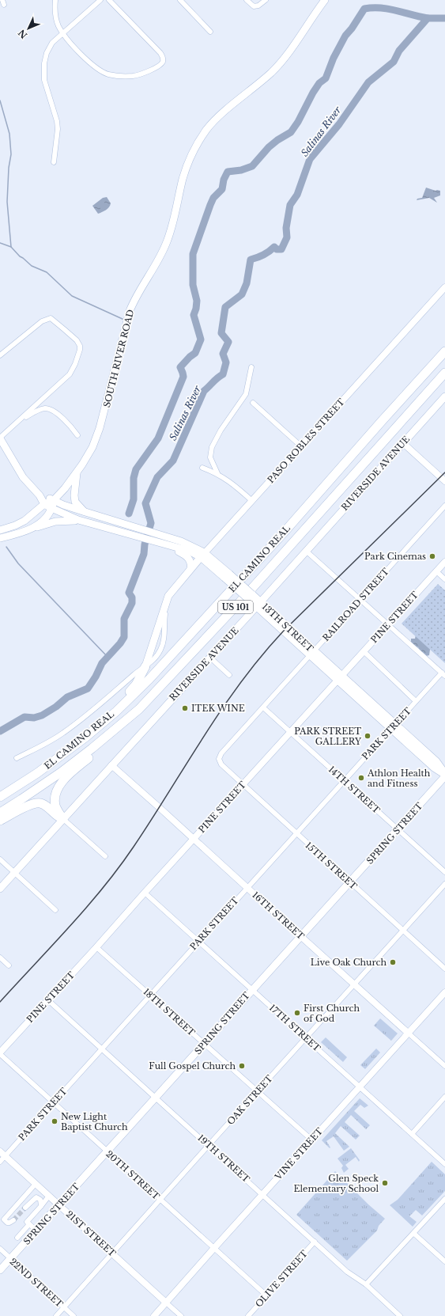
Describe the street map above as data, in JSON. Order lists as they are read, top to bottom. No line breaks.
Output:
{"streets":{"highway":["EL CAMINO REAL","US 101"],"main road":["SOUTH RIVER ROAD","PASO ROBLES STREET","RIVERSIDE AVENUE","13TH STREET","SPRING STREET"],"street":["RAILROAD STREET","PINE STREET","PARK STREET","14TH STREET","15TH STREET","16TH STREET","18TH STREET","17TH STREET","OAK STREET","VINE STREET","19TH STREET","20TH STREET","21ST STREET","OLIVE STREET","22ND STREET"]},"crossings":[["SOUTH RIVER ROAD","13TH STREET"],["PASO ROBLES STREET","13TH STREET"],["RIVERSIDE AVENUE","13TH STREET"],["RIVERSIDE AVENUE","16TH STREET"],["RAILROAD STREET","13TH STREET"],["RAILROAD STREET","14TH STREET"],["RAILROAD STREET","15TH STREET"],["PINE STREET","13TH STREET"],["PINE STREET","14TH STREET"],["PINE STREET","15TH STREET"],["PINE STREET","16TH STREET"],["PINE STREET","18TH STREET"],["PINE STREET","17TH STREET"],["PINE STREET","19TH STREET"],["PINE STREET","20TH STREET"],["13TH STREET","PARK STREET"],["13TH STREET","SPRING STREET"],["PARK STREET","14TH STREET"],["PARK STREET","15TH STREET"],["PARK STREET","16TH STREET"],["PARK STREET","18TH STREET"],["PARK STREET","17TH STREET"],["PARK STREET","19TH STREET"],["PARK STREET","20TH STREET"],["PARK STREET","21ST STREET"],["14TH STREET","SPRING STREET"],["SPRING STREET","15TH STREET"],["SPRING STREET","16TH STREET"],["SPRING STREET","18TH STREET"],["SPRING STREET","17TH STREET"],["SPRING STREET","19TH STREET"],["SPRING STREET","20TH STREET"],["SPRING STREET","21ST STREET"],["SPRING STREET","22ND STREET"],["15TH STREET","OAK STREET"],["16TH STREET","OAK STREET"],["16TH STREET","VINE STREET"],["18TH STREET","OAK STREET"],["18TH STREET","VINE STREET"],["17TH STREET","OAK STREET"],["17TH STREET","VINE STREET"],["OAK STREET","19TH STREET"],["OAK STREET","20TH STREET"],["OAK STREET","21ST STREET"],["OAK STREET","22ND STREET"],["VINE STREET","19TH STREET"],["VINE STREET","20TH STREET"],["VINE STREET","21ST STREET"],["19TH STREET","OLIVE STREET"],["20TH STREET","OLIVE STREET"]],"water":["Salinas River"],"places":["Park Cinemas","ITEK WINE","PARK STREET GALLERY","Athlon Health and Fitness","Live Oak Church","First Church of God","Full Gospel Church","New Light Baptist Church","Glen Speck Elementary School"],"north":"bottom left"}
